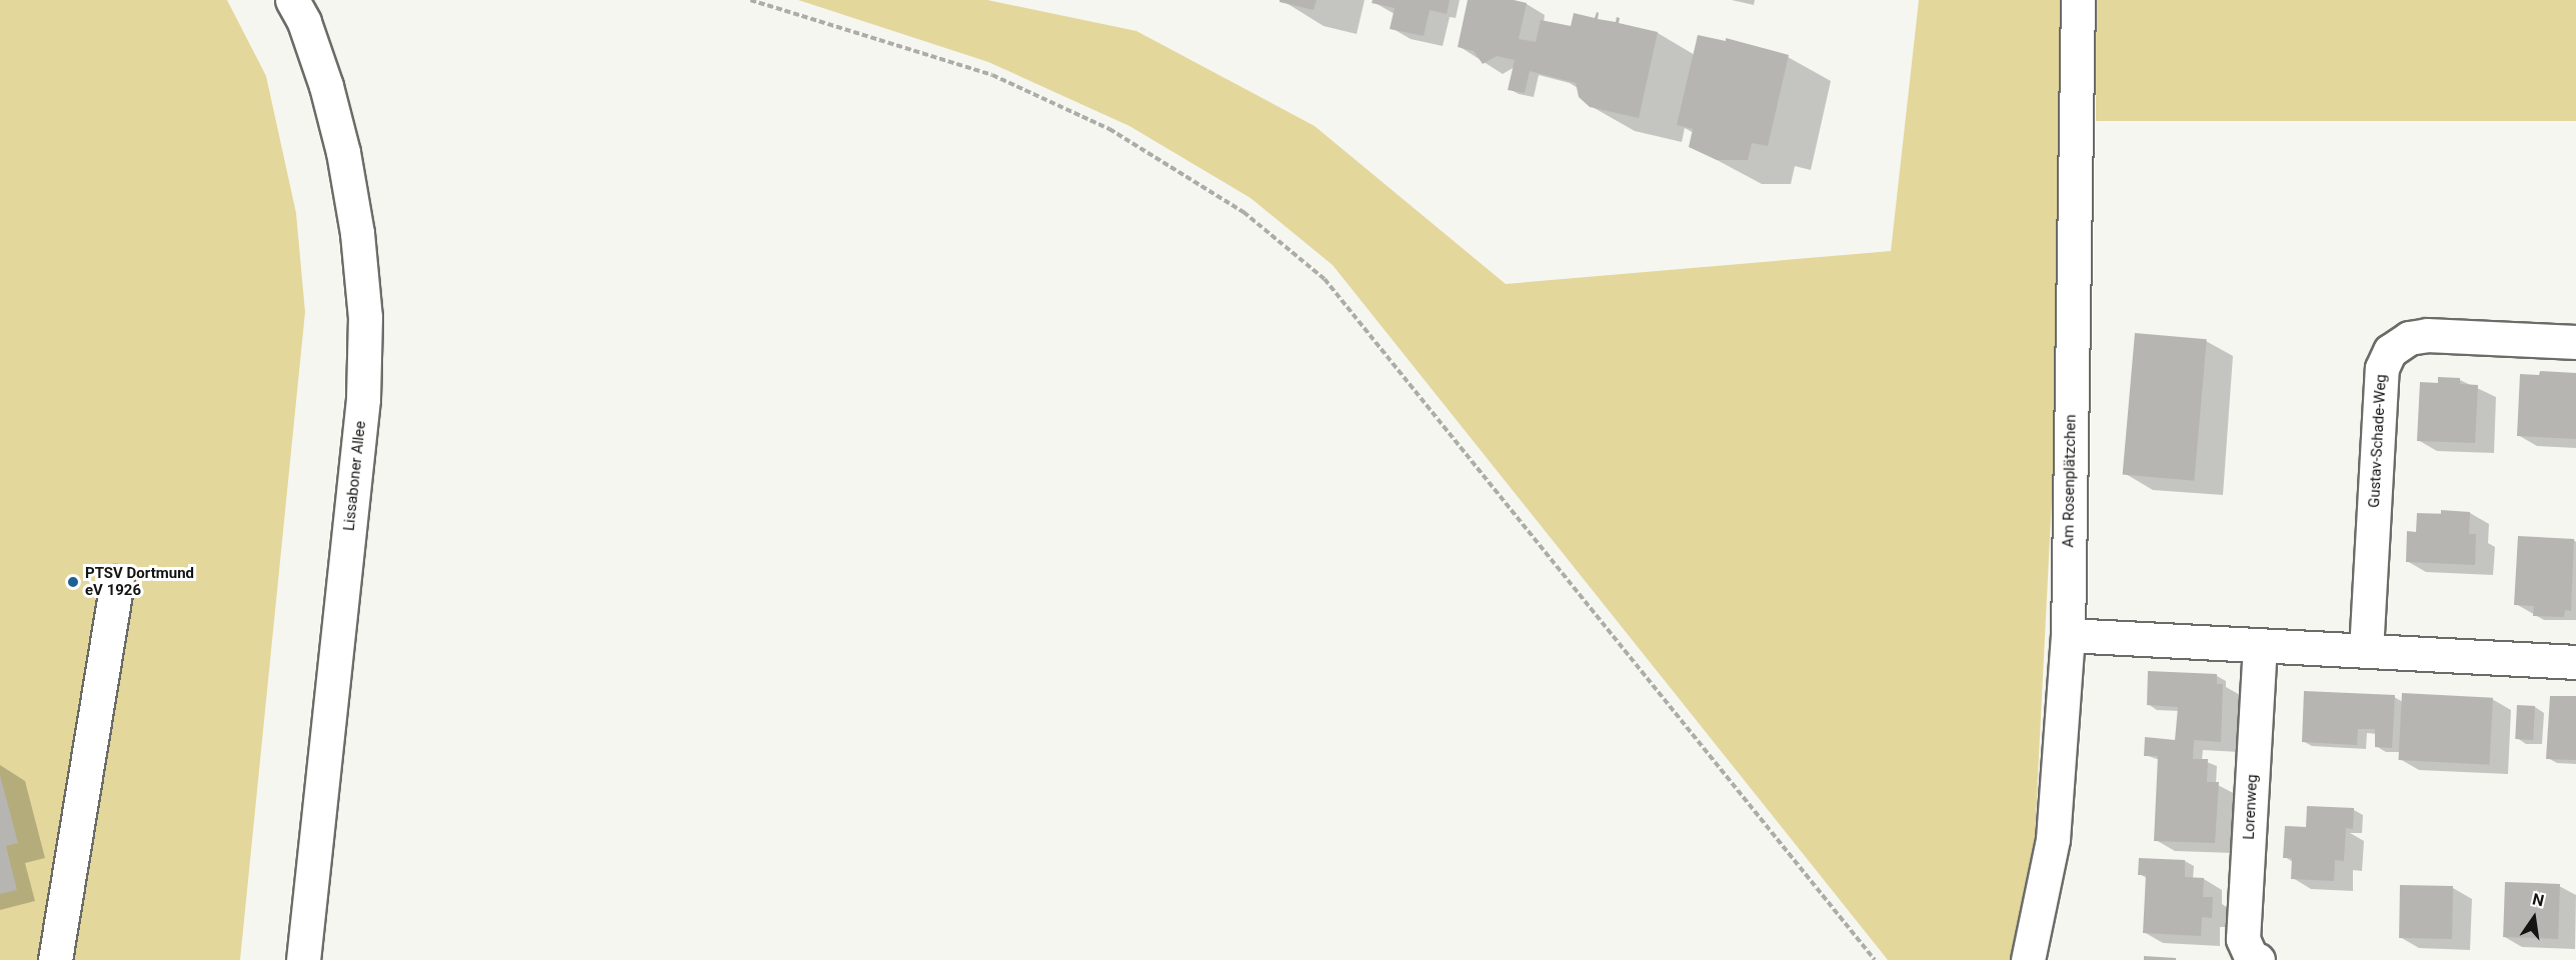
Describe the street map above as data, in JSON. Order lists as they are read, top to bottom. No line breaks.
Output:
{"streets":{"street":["Gustav-Schade-Weg","Lissaboner Allee","Am Rosenplätzchen","Lorenweg"]},"places":["PTSV Dortmund eV 1926"],"north":"top"}
